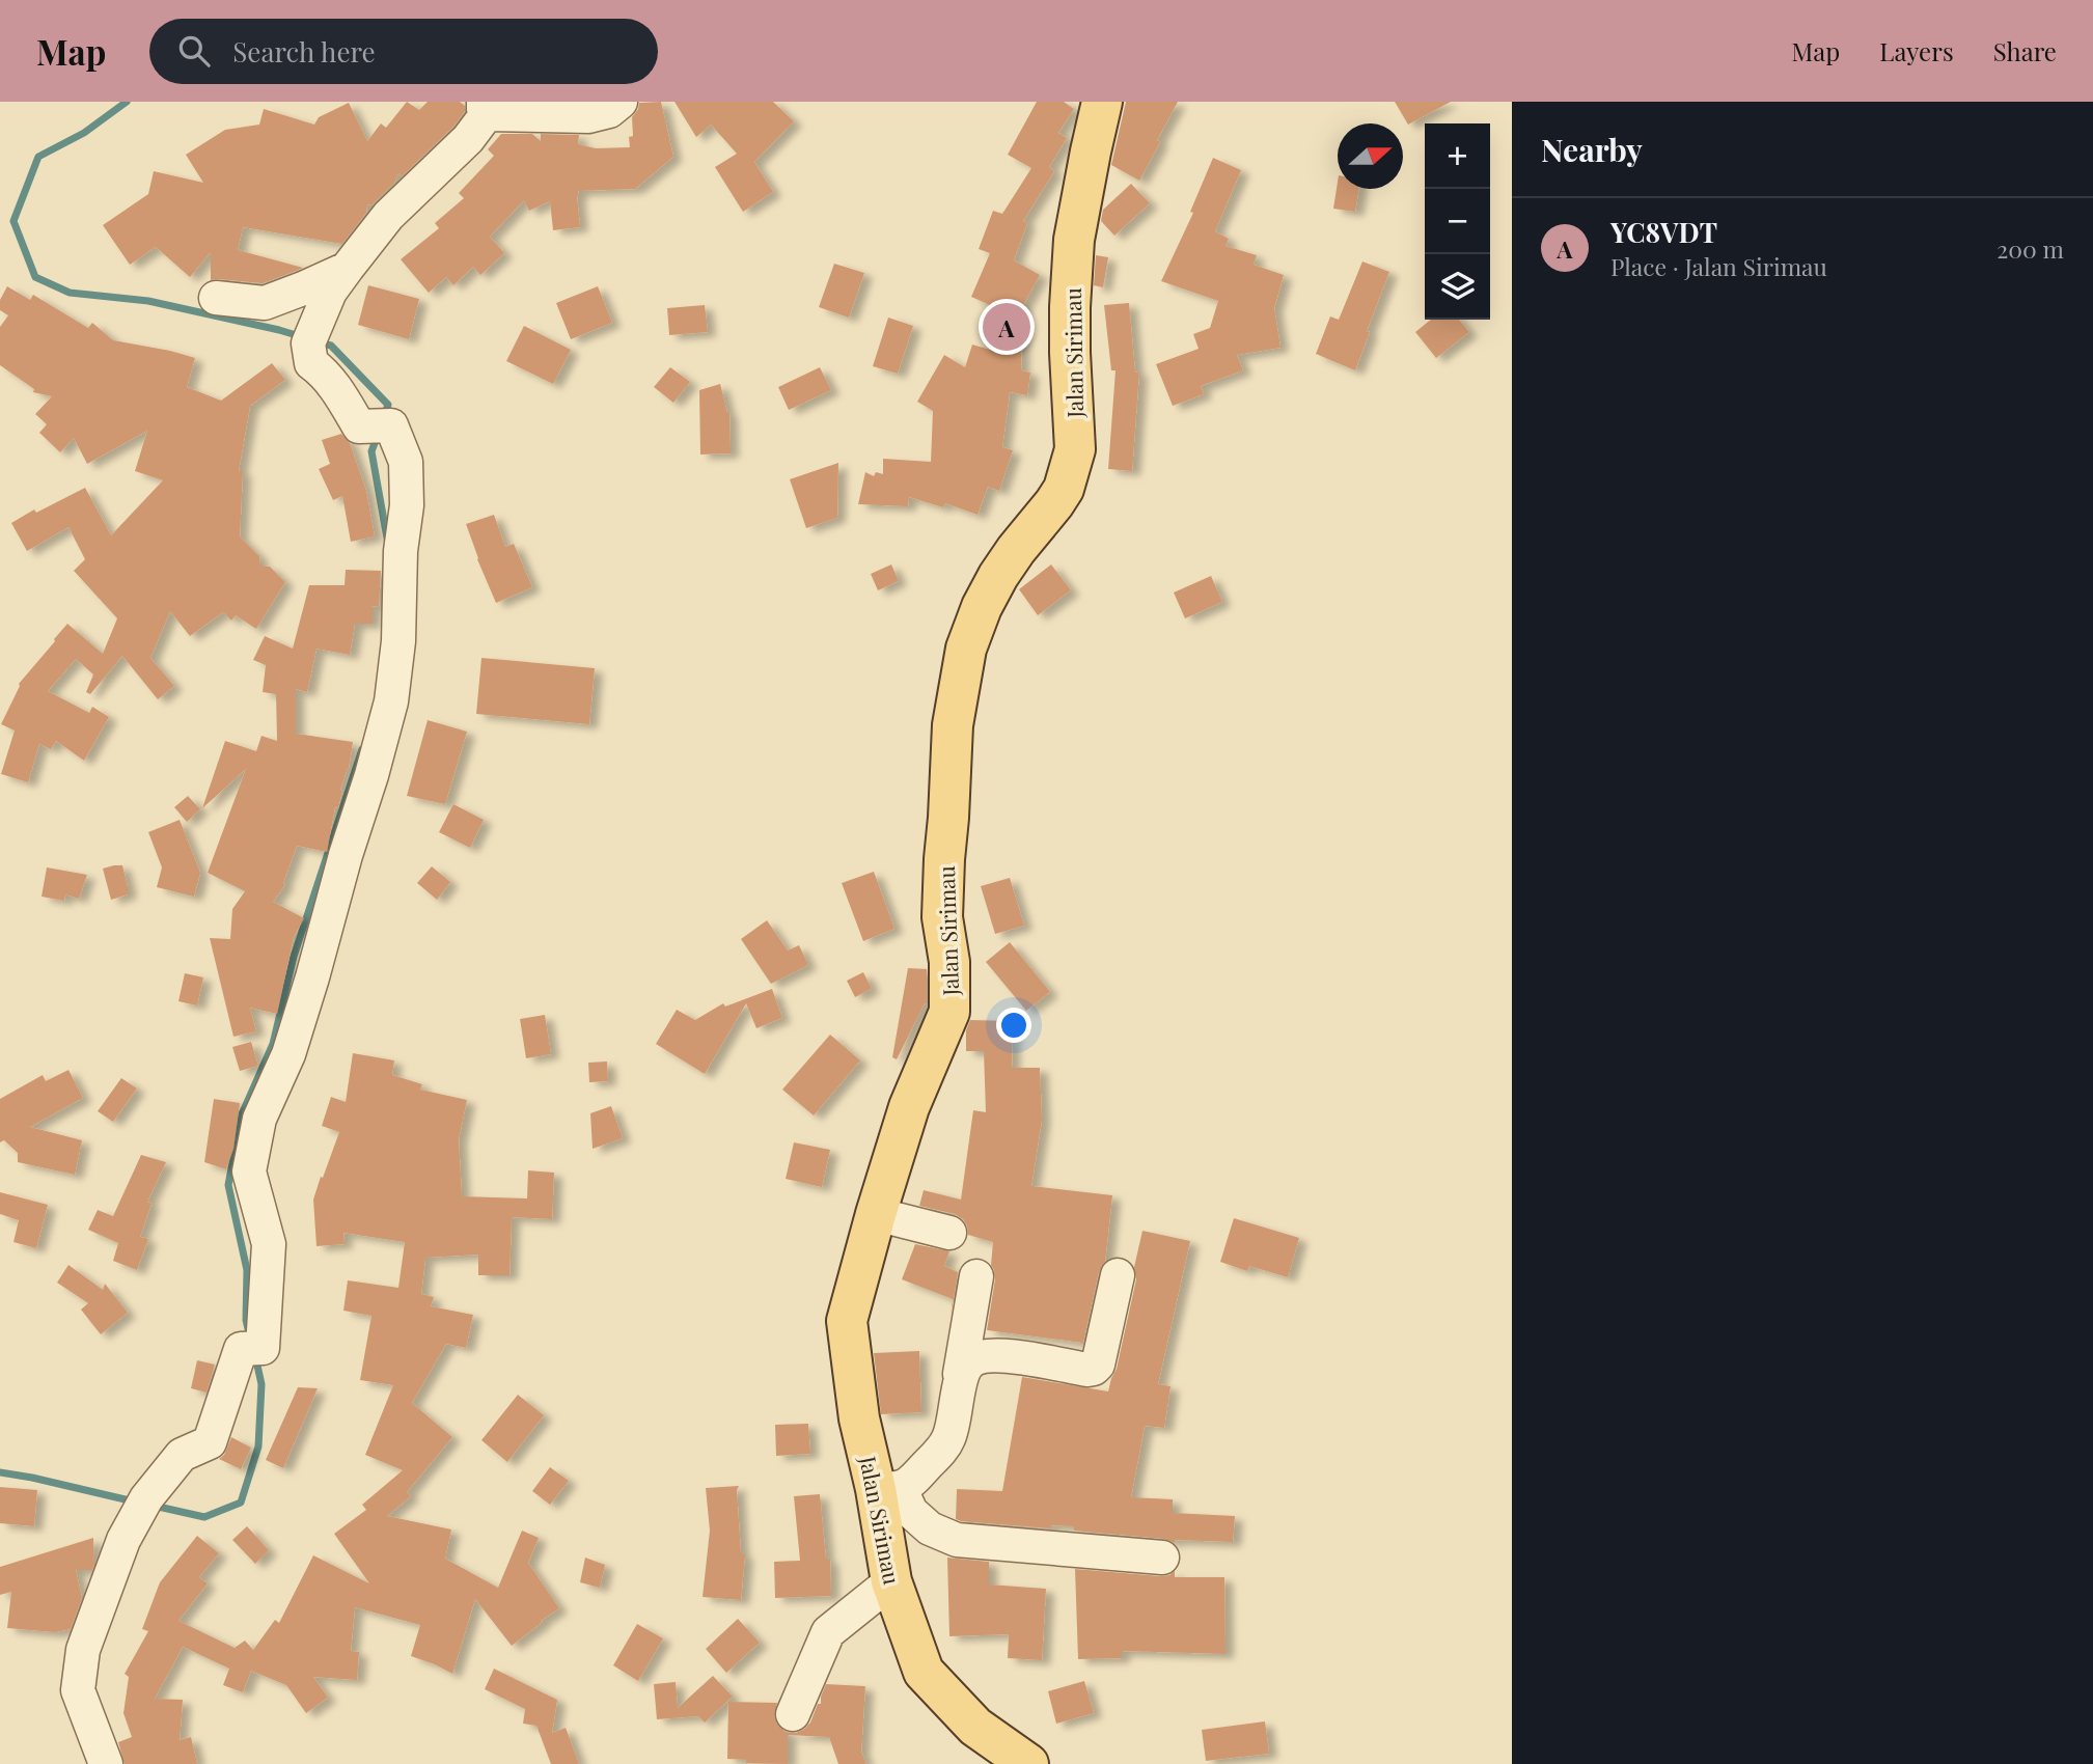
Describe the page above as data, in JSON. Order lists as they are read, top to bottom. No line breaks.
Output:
{"streets":{"main road":["Jalan Sirimau"]},"north":"right","page":{"header":"Map","search":"Search here","nav":["Map","Layers","Share"],"heading":"Nearby","map_buttons":["+","−"],"list":[{"mark":"A","name":"YC8VDT","note":"Place · Jalan Sirimau","value":"200 m"}],"pins":"A"}}
